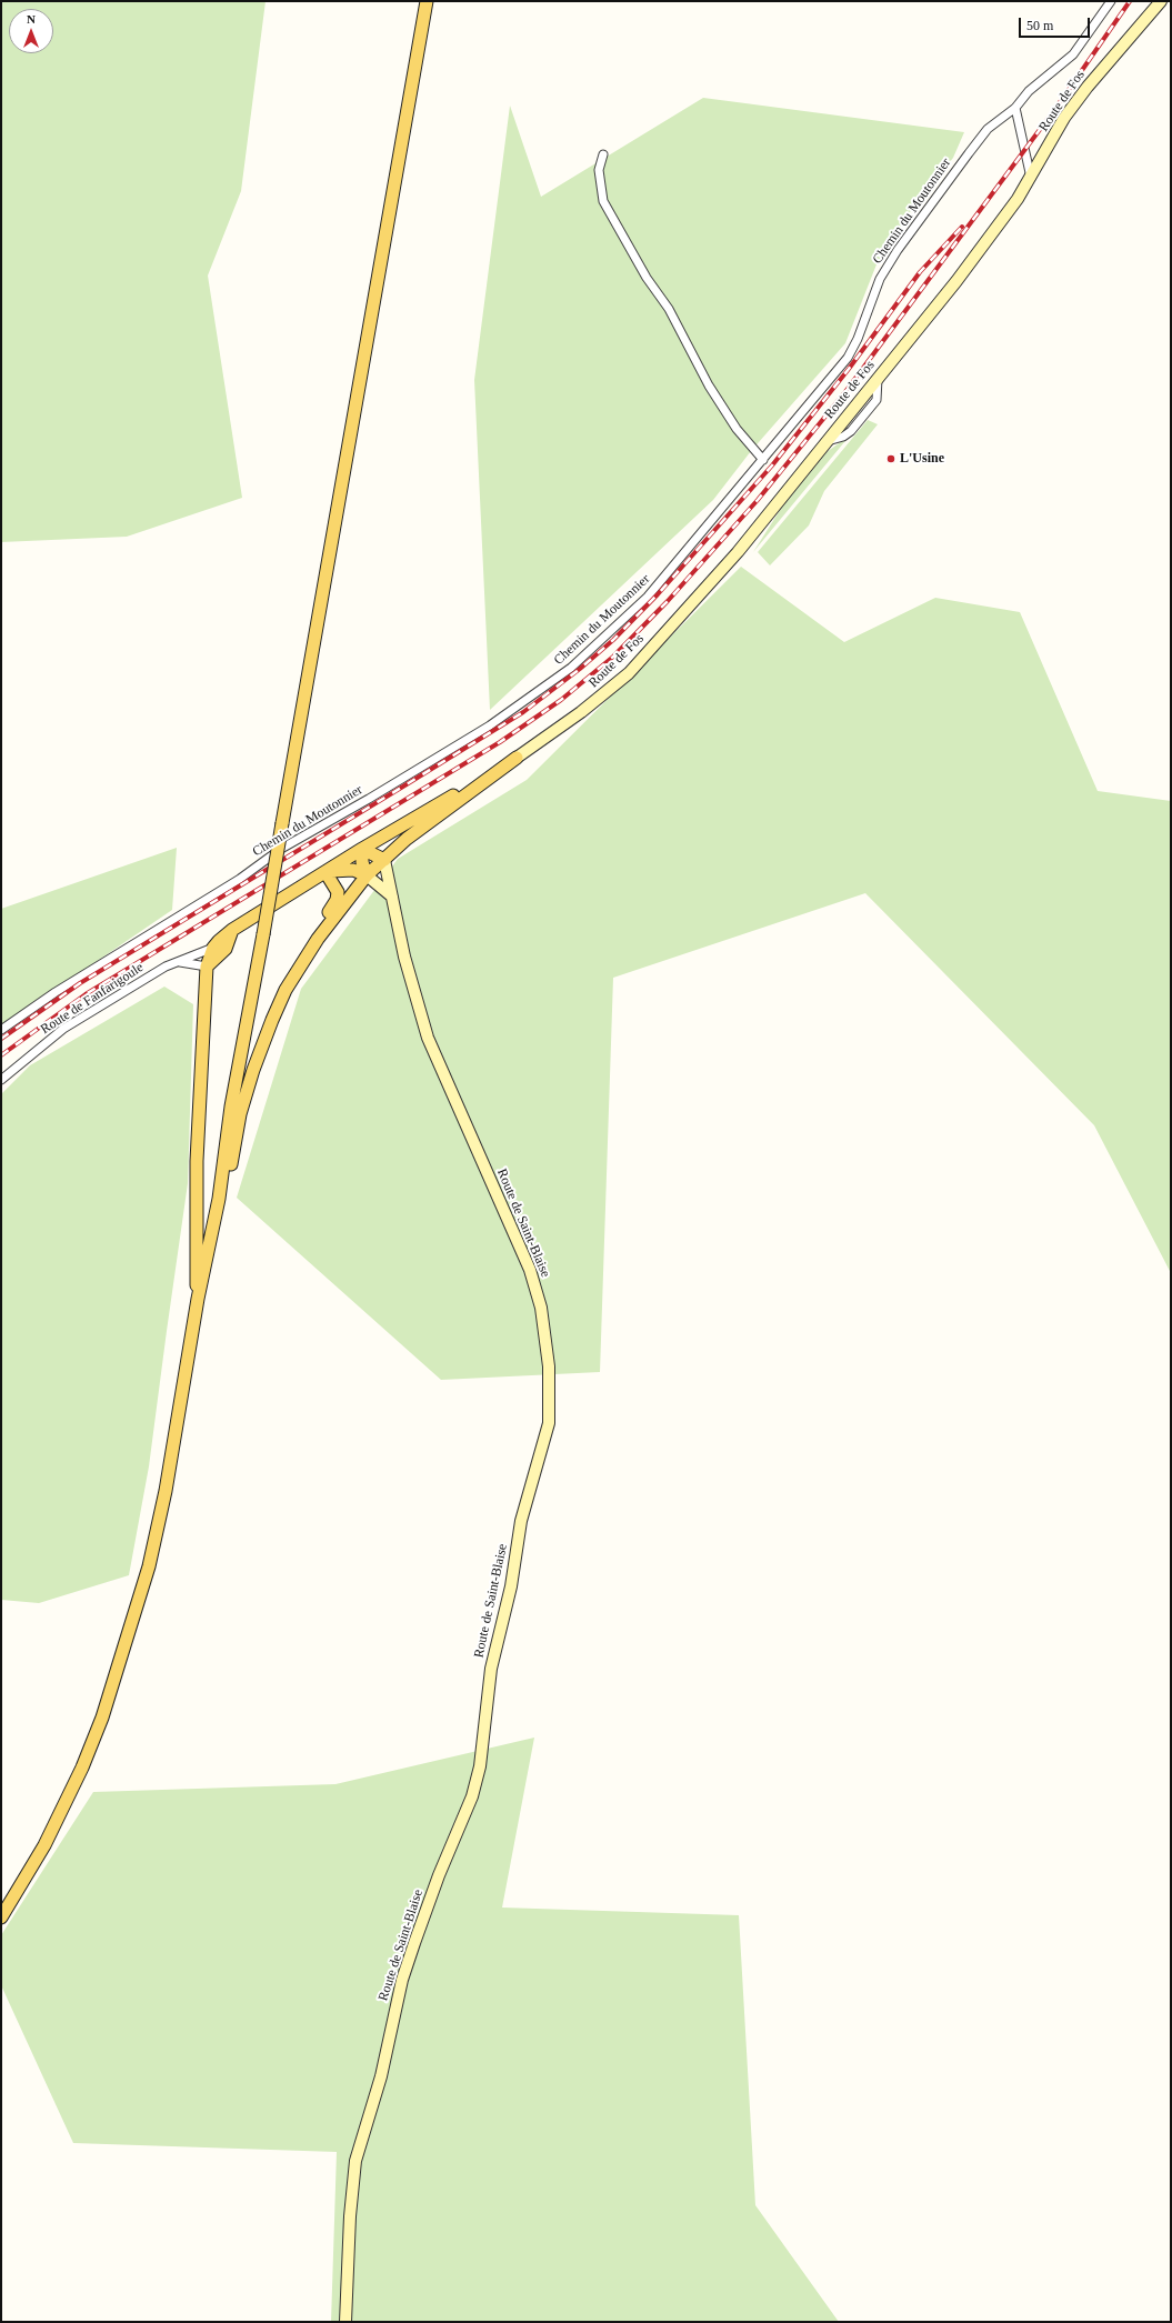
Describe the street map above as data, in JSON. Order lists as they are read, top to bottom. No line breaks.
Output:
{"streets":{"street":["Route de Fos","Chemin du Moutonnier","Route de Fanfarigoule","Route de Saint-Blaise"]},"places":["L'Usine"],"scale_bar":"50 m","north":"top"}
